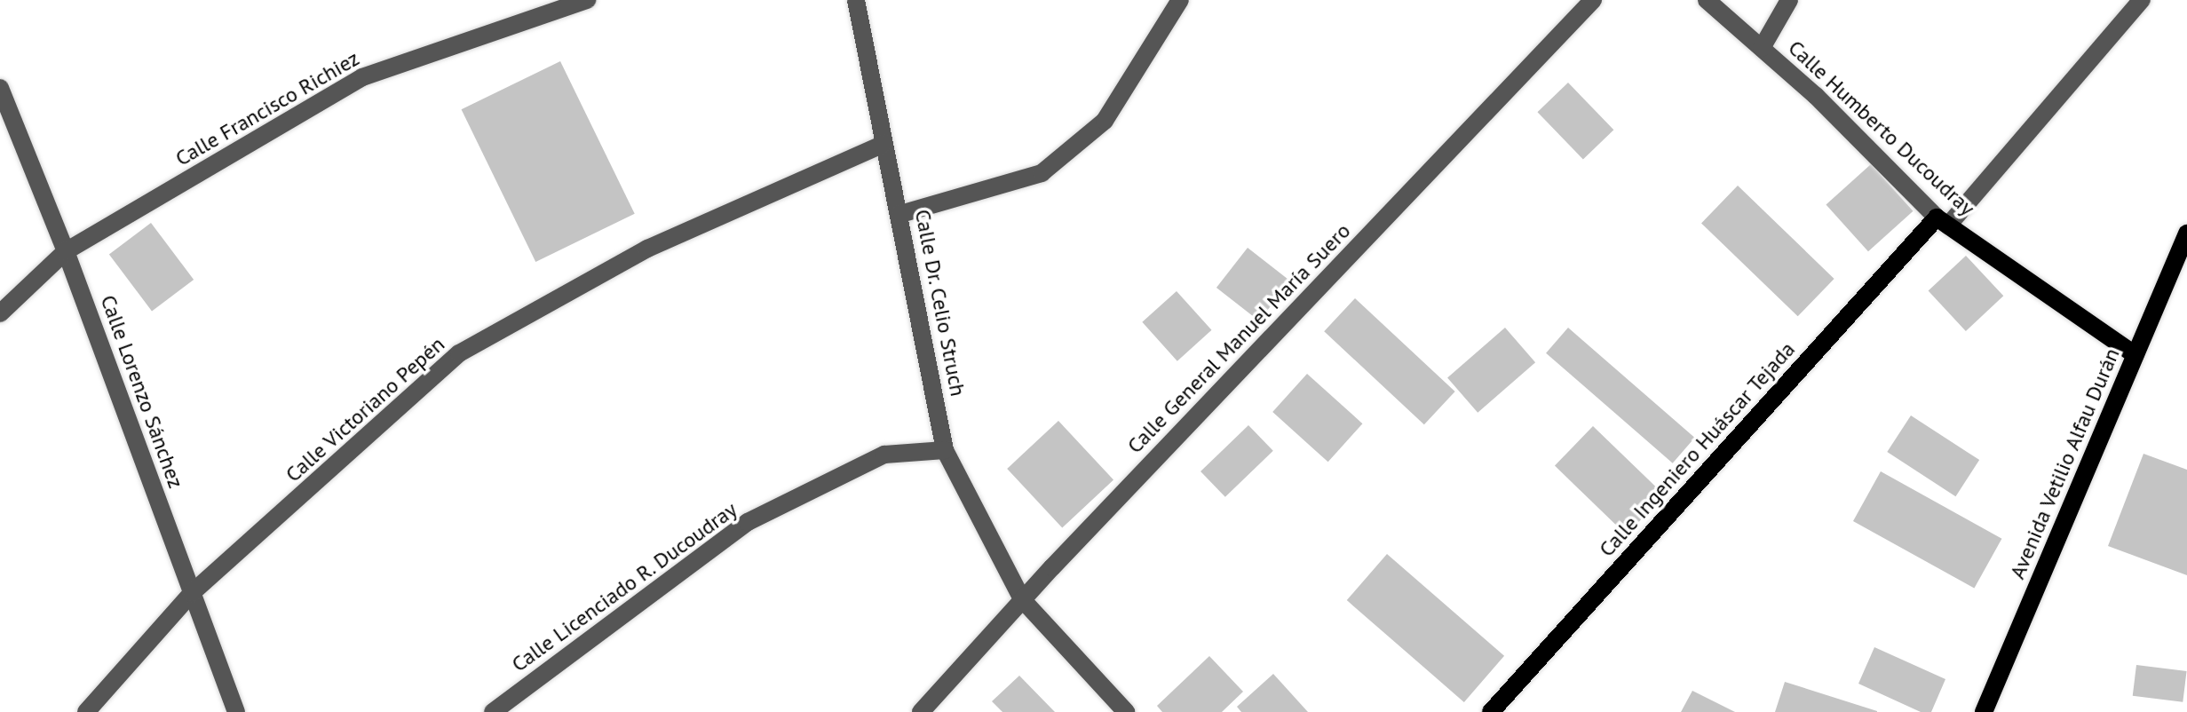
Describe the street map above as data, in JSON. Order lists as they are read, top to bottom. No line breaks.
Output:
{"streets":{"main road":["Calle Humberto Ducoudray","Calle Ingeniero Huáscar Tejada","Avenida Vetilio Alfau Durán"],"street":["Calle Francisco Richiez","Calle Dr. Celio Struch","Calle General Manuel María Suero","Calle Lorenzo Sánchez","Calle Victoriano Pepén","Calle Licenciado R. Ducoudray"]},"crossings":[["Calle Francisco Richiez","Calle Lorenzo Sánchez"],["Calle Humberto Ducoudray","Calle Ingeniero Huáscar Tejada"],["Calle Humberto Ducoudray","Avenida Vetilio Alfau Durán"],["Calle Dr. Celio Struch","Calle General Manuel María Suero"],["Calle Dr. Celio Struch","Calle Victoriano Pepén"],["Calle Dr. Celio Struch","Calle Licenciado R. Ducoudray"],["Calle Lorenzo Sánchez","Calle Victoriano Pepén"]]}
